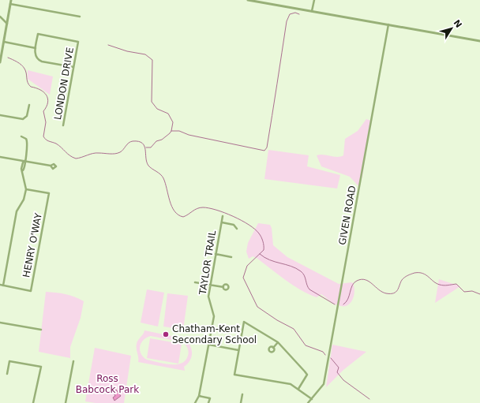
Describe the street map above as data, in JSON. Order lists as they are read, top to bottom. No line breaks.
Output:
{"streets":{"street":["LONDON DRIVE","GIVEN ROAD","HENRY O'WAY","TAYLOR TRAIL"]},"parks":["Ross Babcock Park"],"places":["Chatham-Kent Secondary School"],"north":"top right"}
